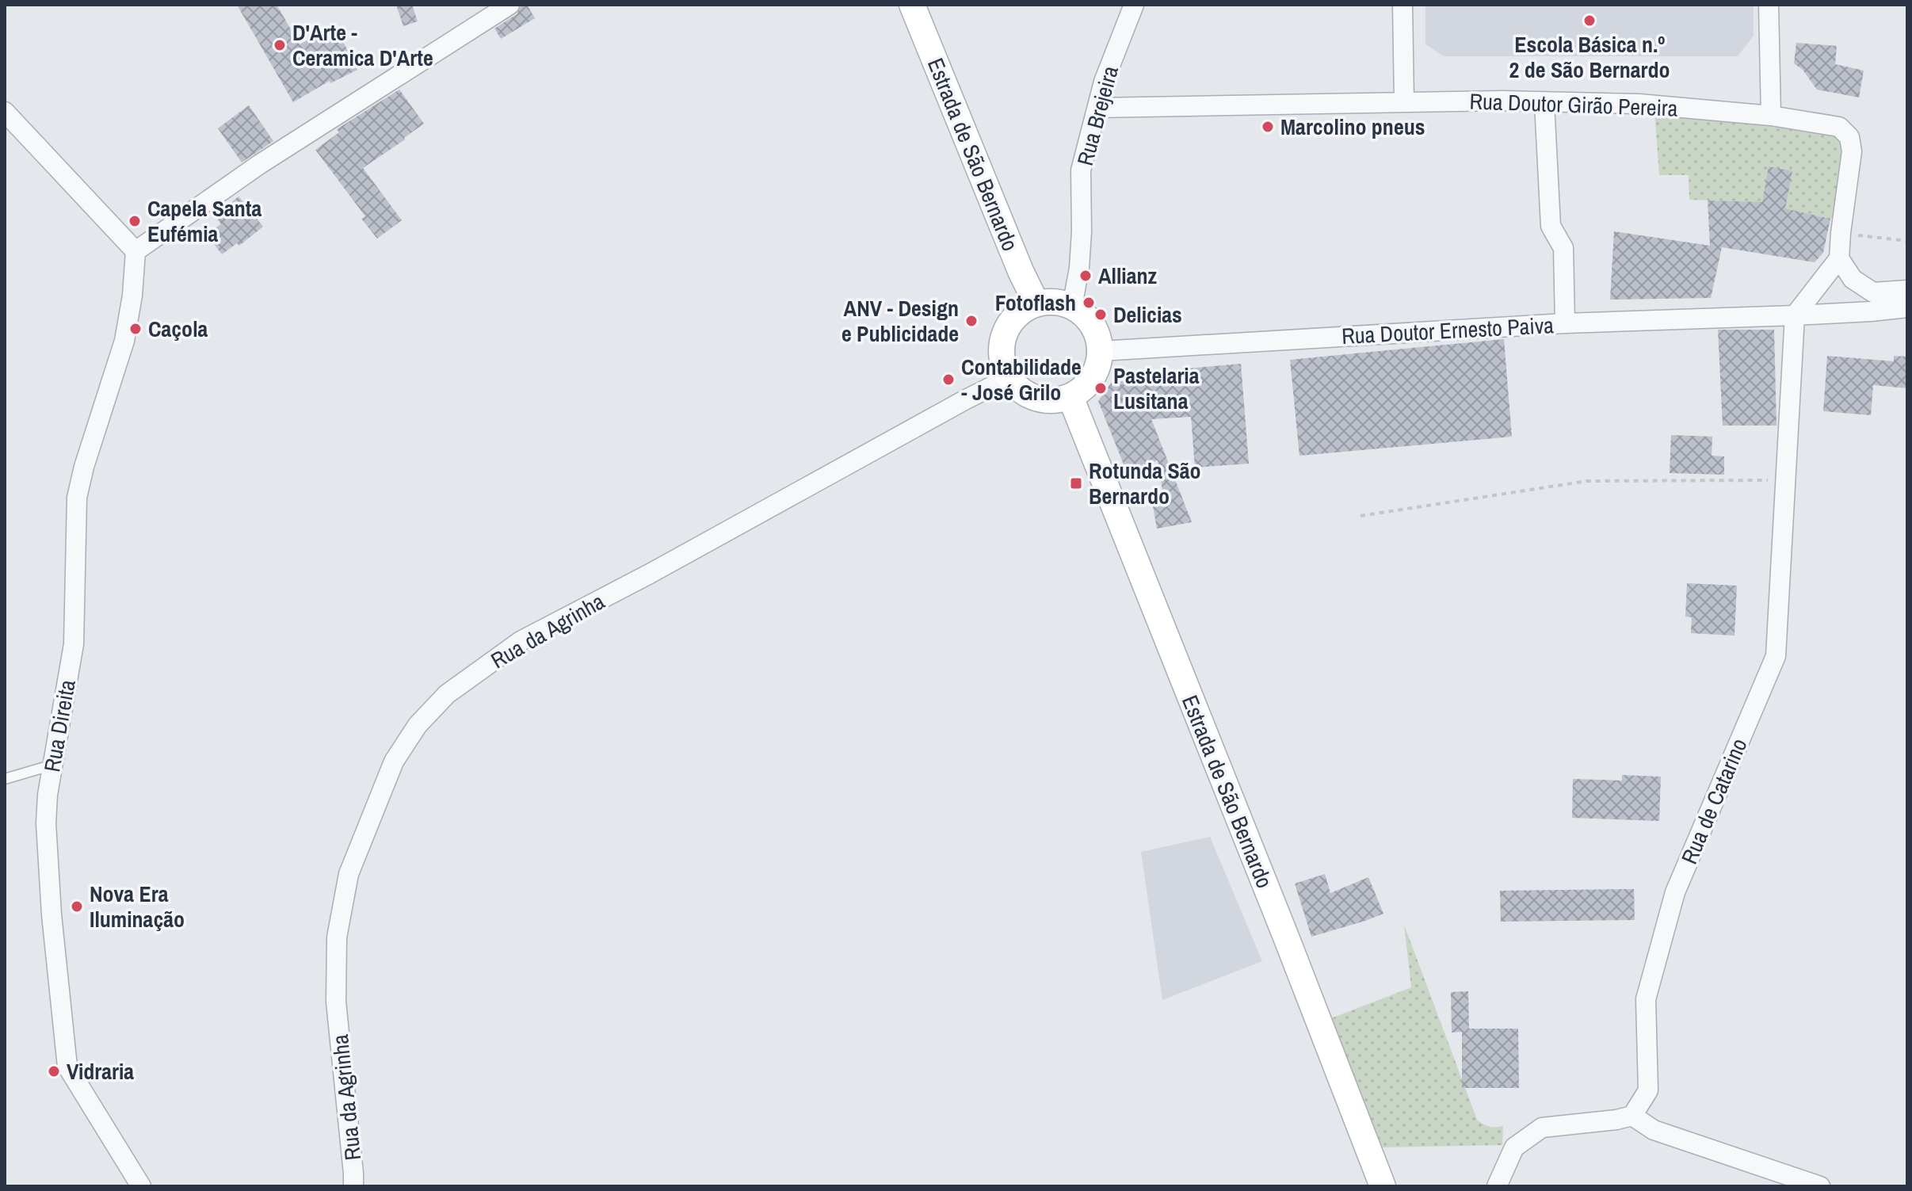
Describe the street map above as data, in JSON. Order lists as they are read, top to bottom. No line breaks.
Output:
{"streets":{"main road":["Estrada de São Bernardo"],"street":["Rua Doutor Girão Pereira","Rua Brejeira","Rua Doutor Ernesto Paiva","Rua da Agrinha","Rua Direita","Rua de Catarino"]},"crossings":[["Rua Doutor Girão Pereira","Rua Brejeira"],["Rua Brejeira","Estrada de São Bernardo"],["Rua Brejeira","Rua Doutor Ernesto Paiva"],["Rua Brejeira","Rua da Agrinha"],["Estrada de São Bernardo","Rua Doutor Ernesto Paiva"],["Estrada de São Bernardo","Rua da Agrinha"],["Rua Doutor Ernesto Paiva","Rua da Agrinha"],["Rua Doutor Ernesto Paiva","Rua de Catarino"]],"places":{"other":["Escola Básica n.º 2 de São Bernardo","D'Arte - Ceramica D'Arte","Marcolino pneus","Capela Santa Eufémia","Allianz","Fotoflash","Delicias","ANV - Design e Publicidade","Caçola","Contabilidade - José Grilo","Pastelaria Lusitana","Nova Era Iluminação","Vidraria"],"transit":["Rotunda São Bernardo"]}}
